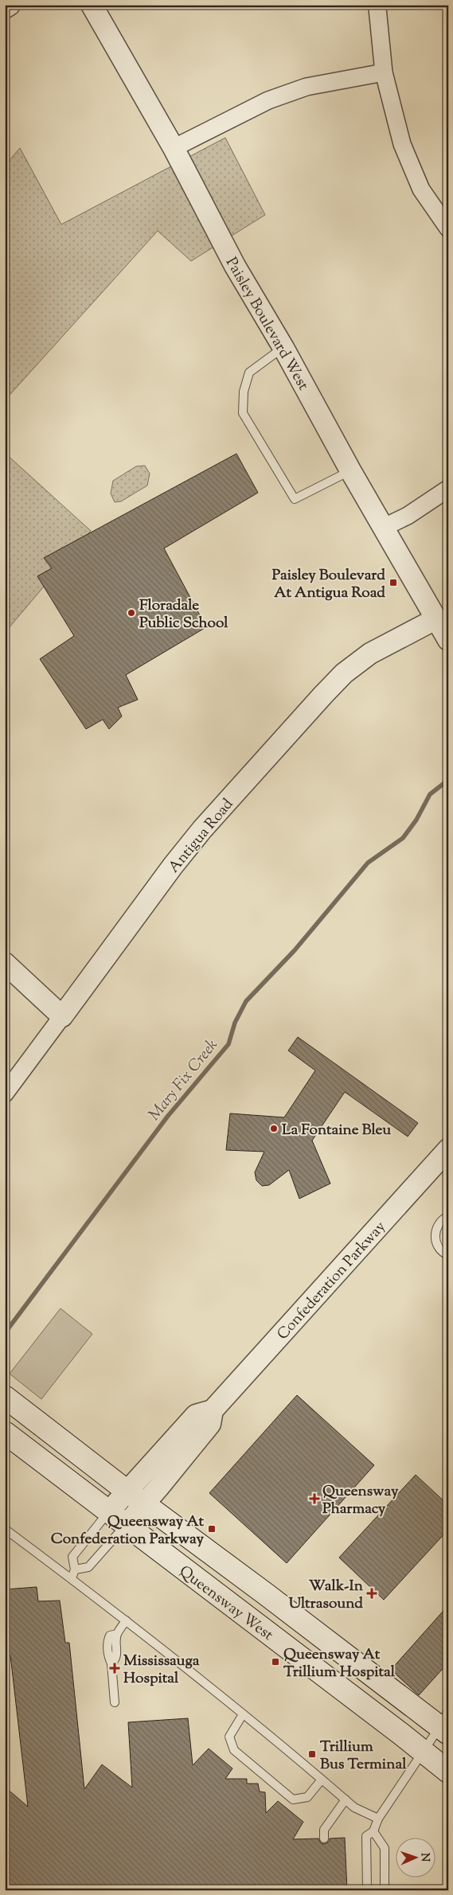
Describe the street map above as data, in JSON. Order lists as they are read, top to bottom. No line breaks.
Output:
{"streets":{"main road":["Queensway West"],"street":["Paisley Boulevard West","Antigua Road","Confederation Parkway"]},"crossings":[["Paisley Boulevard West","Antigua Road"],["Confederation Parkway","Queensway West"]],"water":["Mary Fix Creek"],"places":{"transit":["Paisley Boulevard At Antigua Road","Queensway At Confederation Parkway","Queensway At Trillium Hospital","Trillium Bus Terminal"],"other":["Floradale Public School","La Fontaine Bleu"],"health":["Queensway Pharmacy","Walk-In Ultrasound","Mississauga Hospital"]},"north":"right"}
